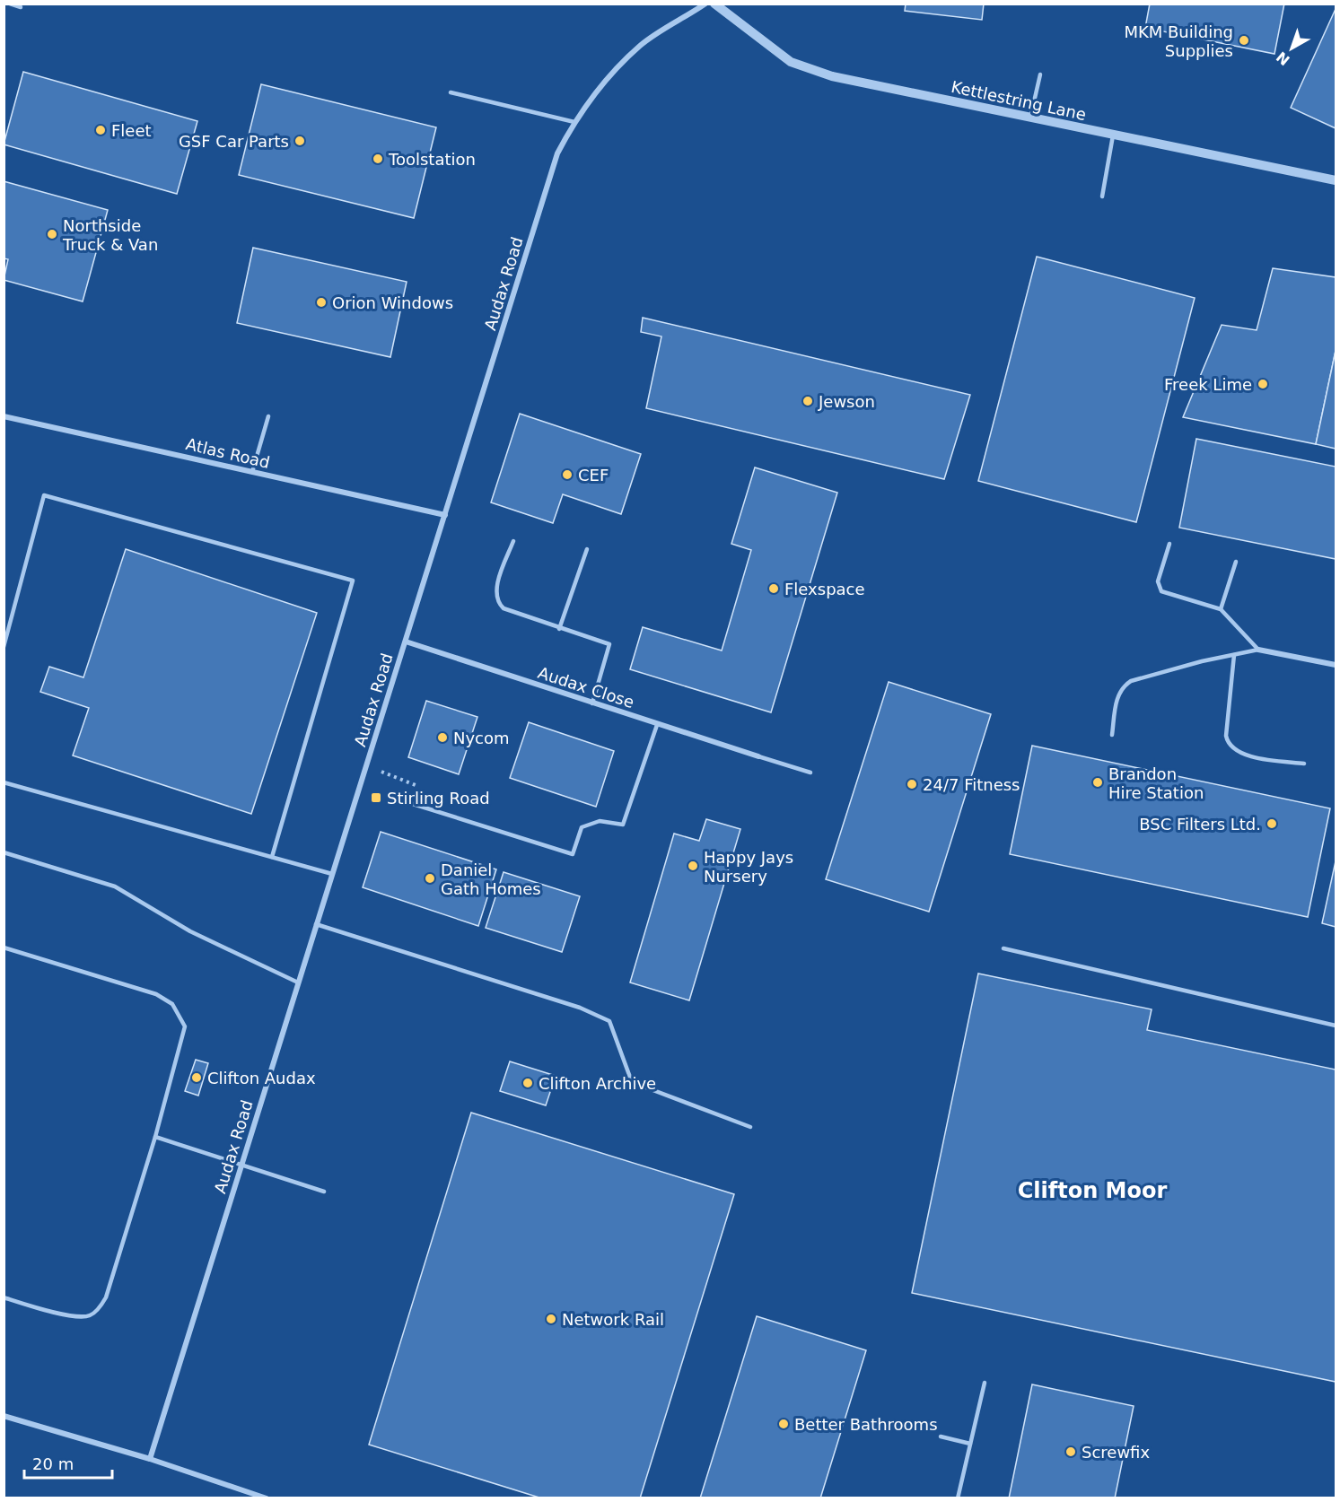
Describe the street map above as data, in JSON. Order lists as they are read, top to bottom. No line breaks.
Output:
{"streets":{"street":["Kettlestring Lane","Audax Road","Atlas Road","Audax Close"]},"crossings":[["Audax Road","Atlas Road"],["Audax Road","Audax Close"]],"districts":["Clifton Moor"],"places":{"other":["MKM Building Supplies","Fleet","GSF Car Parts","Toolstation","Northside Truck & Van","Orion Windows","Freek Lime","Jewson","CEF","Flexspace","Nycom","Brandon Hire Station","24/7 Fitness","BSC Filters Ltd.","Happy Jays Nursery","Daniel Gath Homes","Clifton Audax","Clifton Archive","Network Rail","Better Bathrooms","Screwfix"],"transit":["Stirling Road"]},"scale_bar":"20 m","north":"bottom left"}
